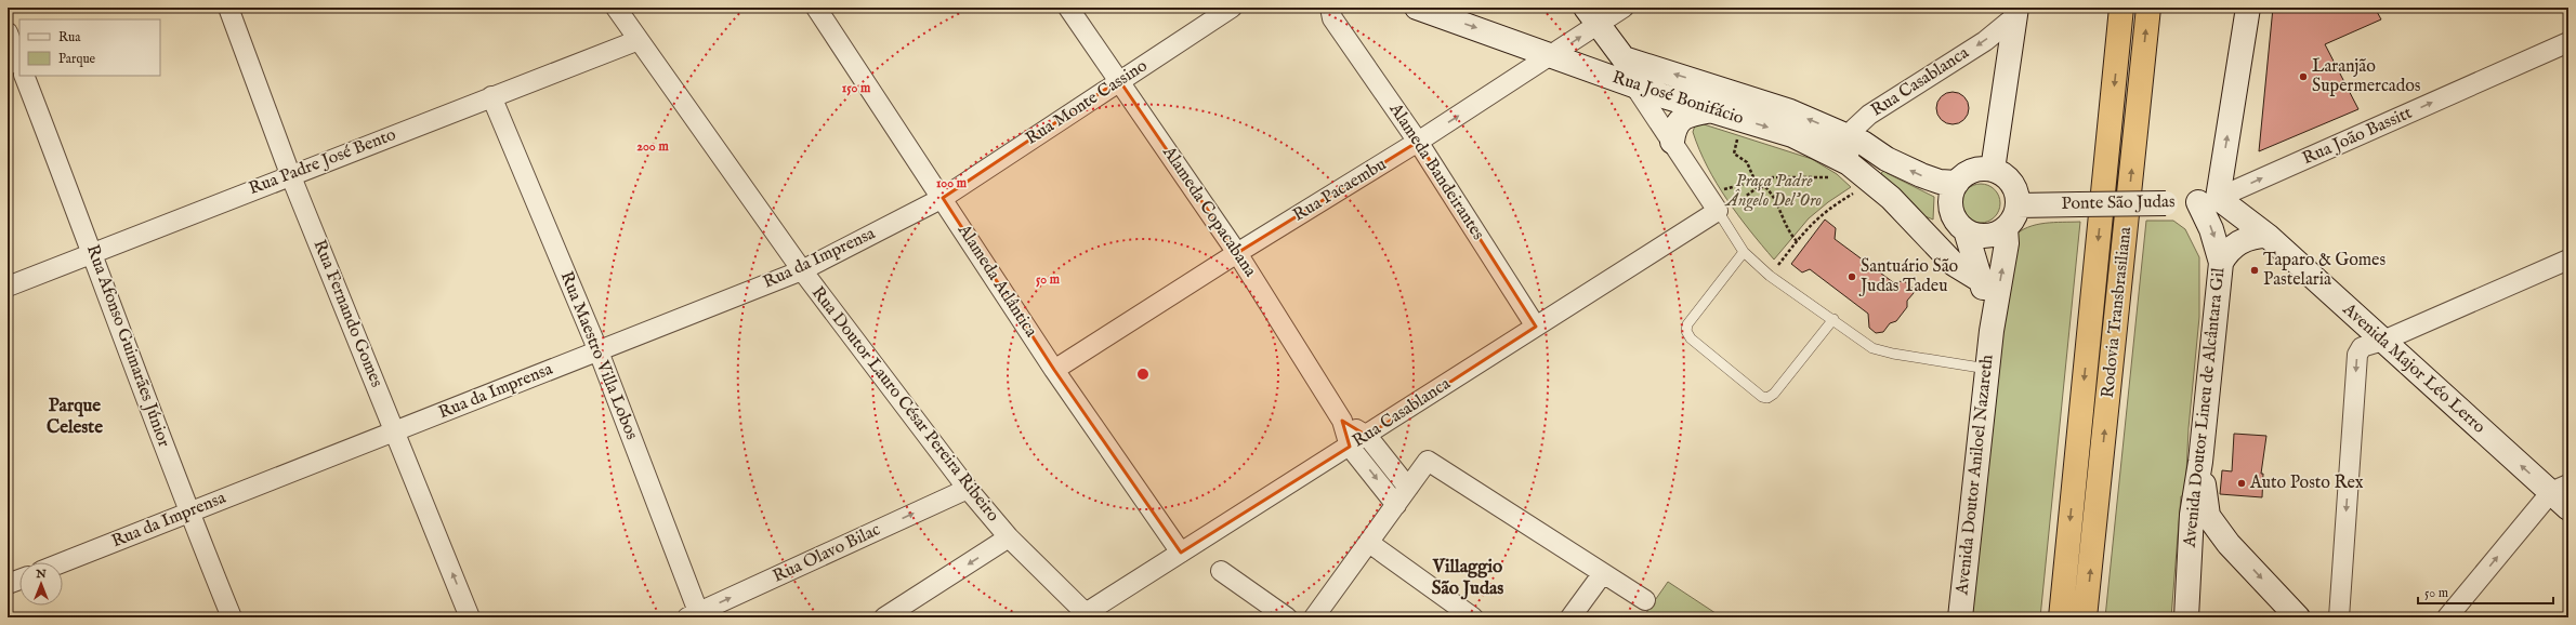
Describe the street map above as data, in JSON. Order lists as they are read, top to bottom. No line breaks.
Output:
{"streets":{"highway":["Rodovia Transbrasiliana"],"main road":["Rua José Bonifácio","Ponte São Judas","Avenida Major Léo Lerro","Avenida Doutor Lineu de Alcântara Gil","Avenida Doutor Aniloel Nazareth"],"street":["Rua Casablanca","Rua Monte Cassino","Rua João Bassitt","Rua Padre José Bento","Alameda Bandeirantes","Rua Pacaembu","Alameda Copacabana","Rua da Imprensa","Alameda Atlântica","Rua Fernando Gomes","Rua Afonso Guimarães Júnior","Rua Maestro Villa Lobos","Rua Doutor Lauro César Pereira Ribeiro","Rua Olavo Bilac"]},"crossings":[["Rua Casablanca","Rua José Bonifácio"],["Rua Casablanca","Alameda Bandeirantes"],["Rua Casablanca","Alameda Copacabana"],["Rua Casablanca","Alameda Atlântica"],["Rua Casablanca","Rua Doutor Lauro César Pereira Ribeiro"],["Rua José Bonifácio","Rua Pacaembu"],["Rua José Bonifácio","Ponte São Judas"],["Rua José Bonifácio","Avenida Doutor Aniloel Nazareth"],["Rua Monte Cassino","Alameda Copacabana"],["Rua Monte Cassino","Rua da Imprensa"],["Rua Monte Cassino","Alameda Atlântica"],["Rua João Bassitt","Ponte São Judas"],["Rua João Bassitt","Avenida Major Léo Lerro"],["Rua João Bassitt","Avenida Doutor Lineu de Alcântara Gil"],["Rua Padre José Bento","Rua Fernando Gomes"],["Rua Padre José Bento","Rua Afonso Guimarães Júnior"],["Rua Padre José Bento","Rua Maestro Villa Lobos"],["Rua Padre José Bento","Rua Doutor Lauro César Pereira Ribeiro"],["Alameda Bandeirantes","Rua Pacaembu"],["Rua Pacaembu","Alameda Copacabana"],["Rua Pacaembu","Alameda Atlântica"],["Ponte São Judas","Avenida Major Léo Lerro"],["Ponte São Judas","Avenida Doutor Lineu de Alcântara Gil"],["Ponte São Judas","Avenida Doutor Aniloel Nazareth"],["Rua da Imprensa","Alameda Atlântica"],["Rua da Imprensa","Rua Fernando Gomes"],["Rua da Imprensa","Rua Afonso Guimarães Júnior"],["Rua da Imprensa","Rua Maestro Villa Lobos"],["Rua da Imprensa","Rua Doutor Lauro César Pereira Ribeiro"],["Rua Maestro Villa Lobos","Rua Olavo Bilac"],["Avenida Major Léo Lerro","Avenida Doutor Lineu de Alcântara Gil"],["Rua Doutor Lauro César Pereira Ribeiro","Rua Olavo Bilac"]],"one_way":["Rua João Bassitt","Avenida Major Léo Lerro"],"districts":["Parque Celeste","Villaggio São Judas"],"parks":["Praça Padre Ângelo Del'Oro"],"places":["Laranjão Supermercados","Taparo & Gomes Pastelaria","Santuário São Judas Tadeu","Auto Posto Rex"],"legend":["Rua","Parque"],"scale_bar":"50 m","north":"top","rings":["150 m","200 m","100 m","50 m"]}
